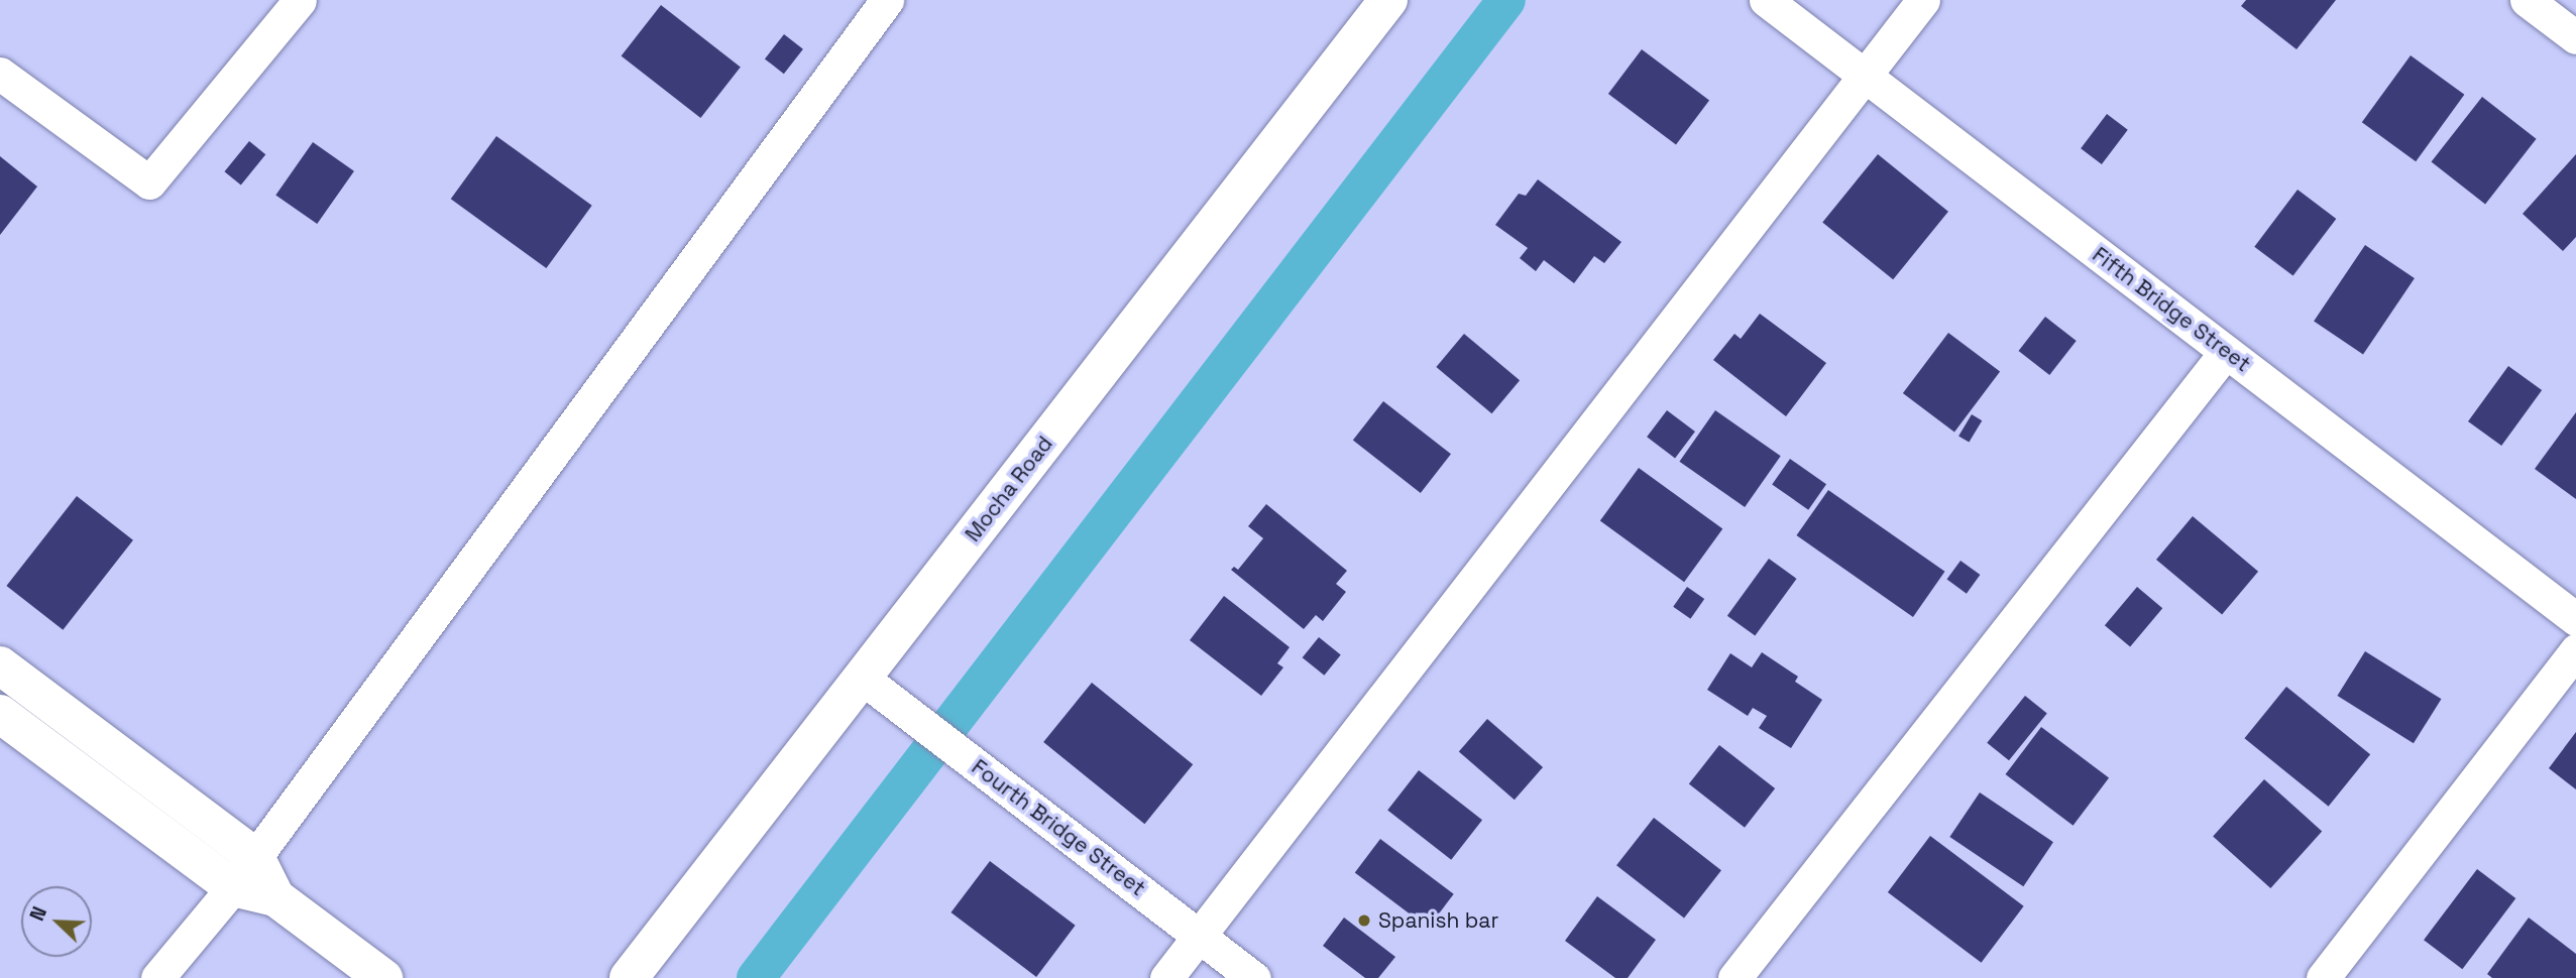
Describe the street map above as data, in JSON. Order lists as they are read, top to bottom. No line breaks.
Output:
{"streets":{"street":["Fifth Bridge Street","Mocha Road","Fourth Bridge Street"]},"crossings":[["Mocha Road","Fourth Bridge Street"]],"places":["Spanish bar"],"north":"top left"}
